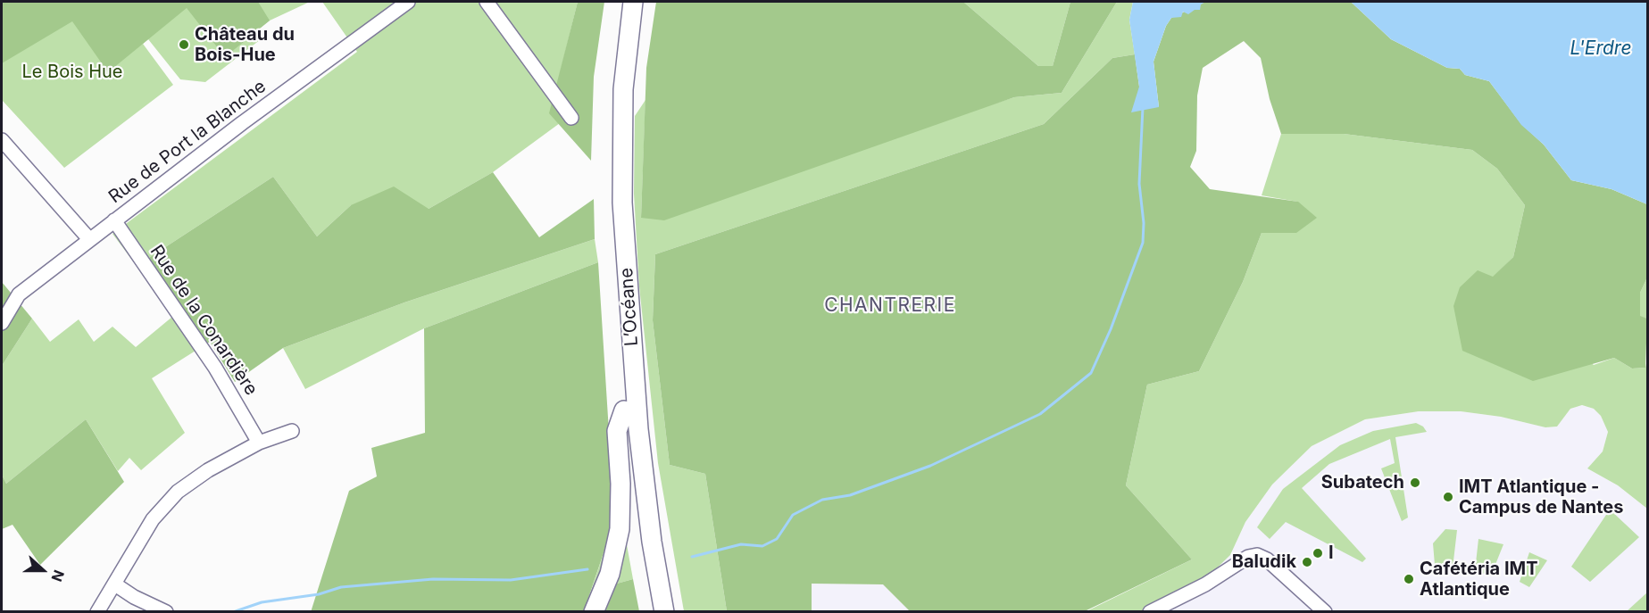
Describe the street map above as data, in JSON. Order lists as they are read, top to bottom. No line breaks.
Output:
{"streets":{"highway":["L’Océane"],"street":["Rue de Port la Blanche","Rue de la Conardière"]},"crossings":[["Rue de Port la Blanche","Rue de la Conardière"]],"districts":["CHANTRERIE"],"water":["L'Erdre"],"parks":["Le Bois Hue"],"places":["Château du Bois-Hue","Subatech","IMT Atlantique - Campus de Nantes","I","Baludik","Cafétéria IMT Atlantique"],"north":"right"}
